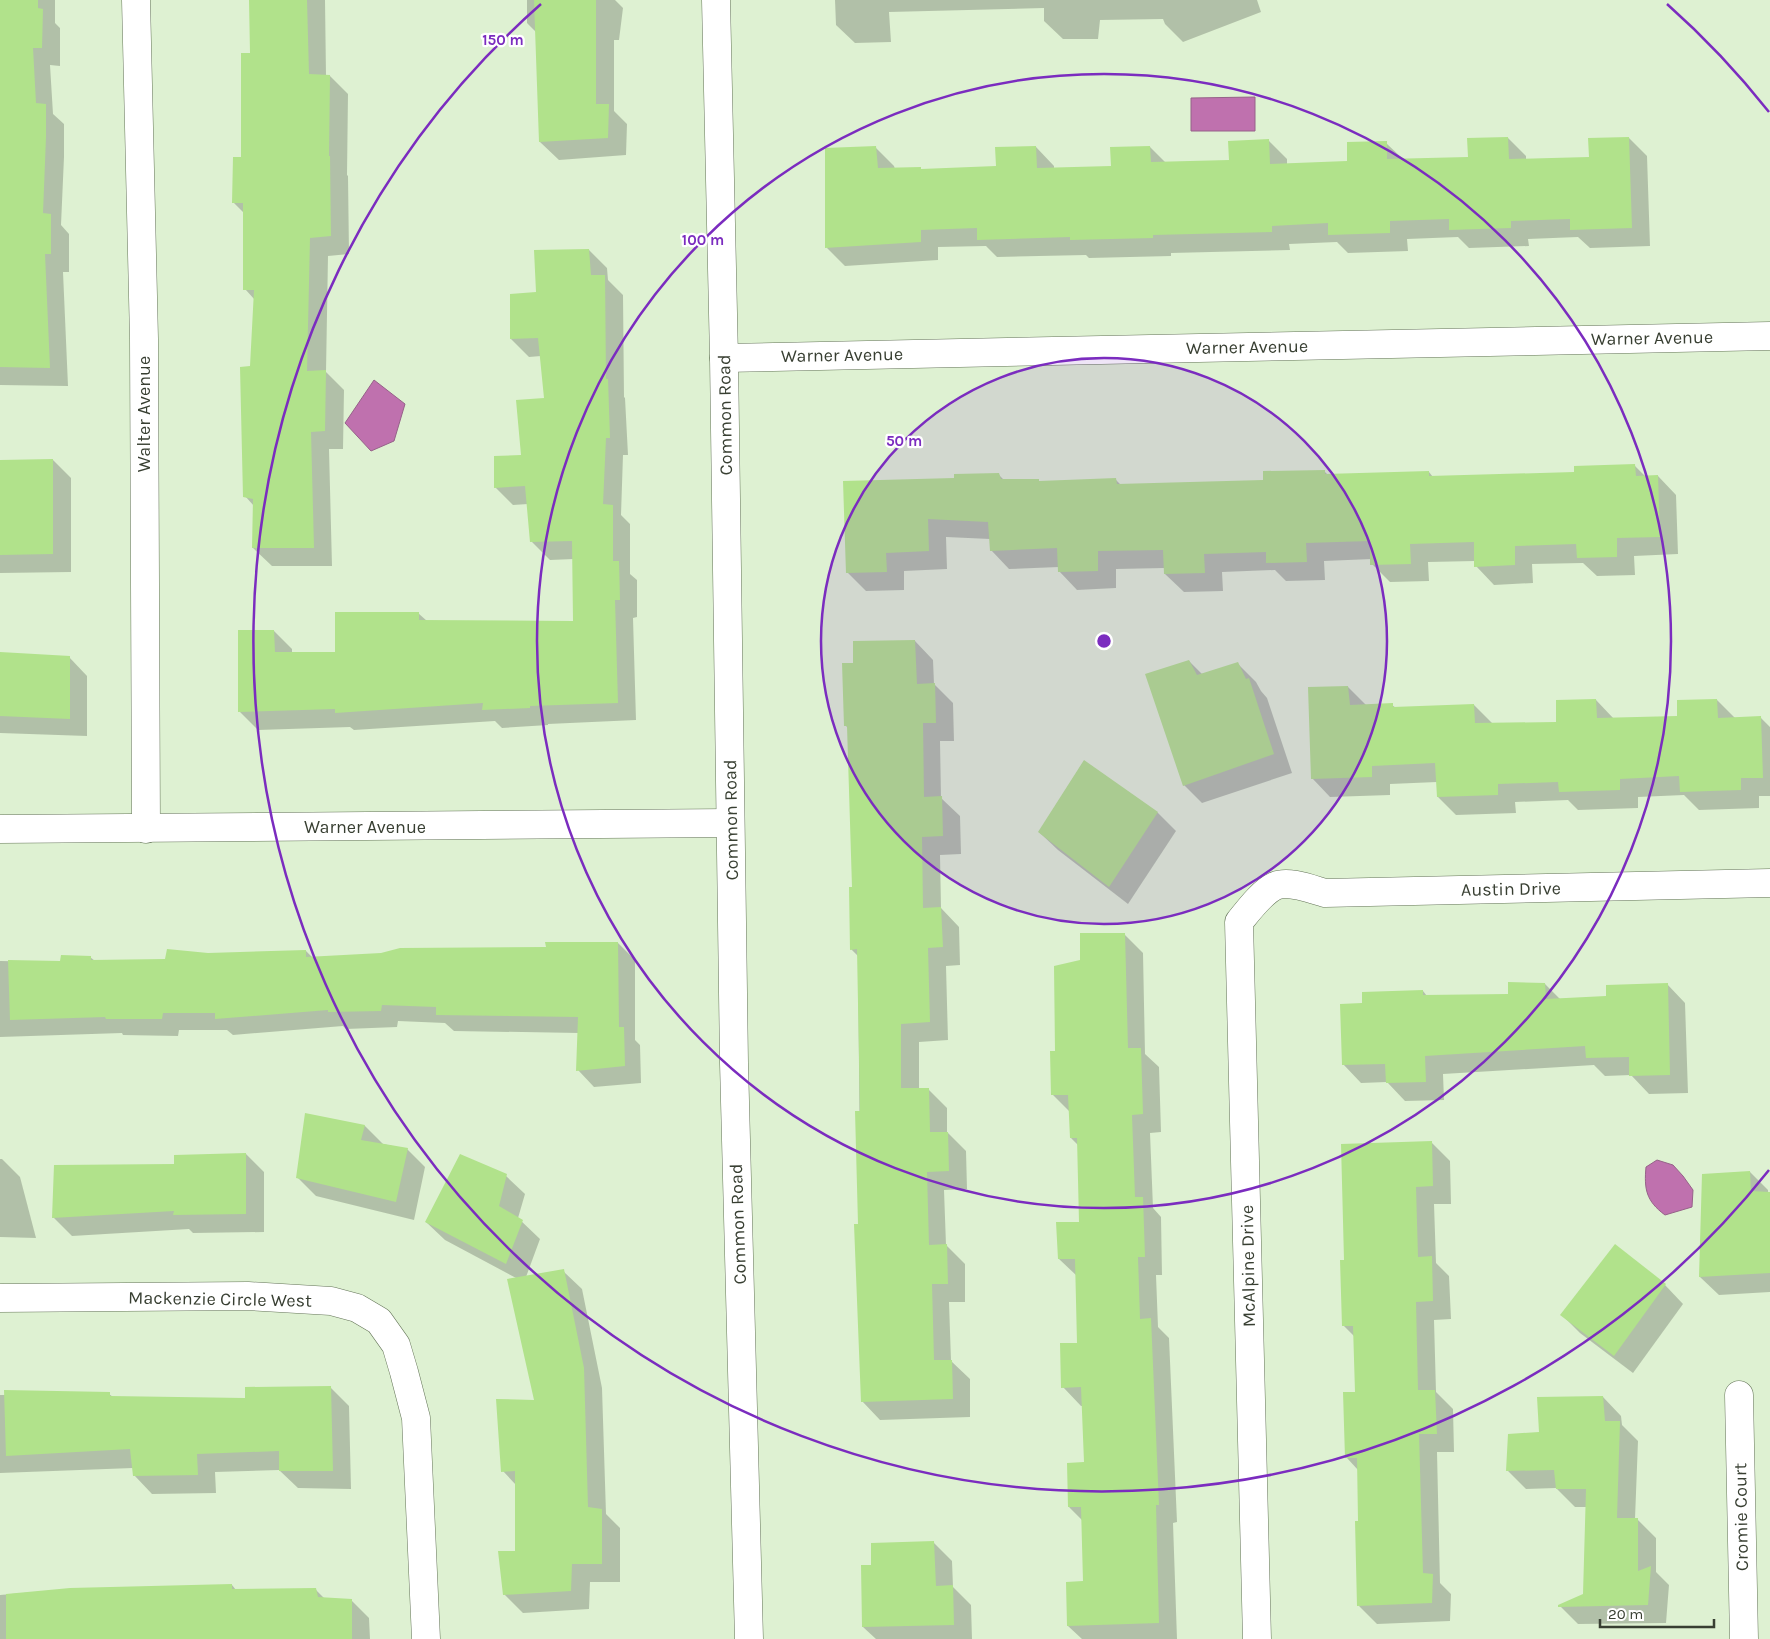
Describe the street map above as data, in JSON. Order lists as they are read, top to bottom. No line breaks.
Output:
{"streets":{"street":["Warner Avenue","Walter Avenue","Common Road","Austin Drive","McAlpine Drive","Mackenzie Circle West","Cromie Court"]},"crossings":[["Warner Avenue","Walter Avenue"],["Warner Avenue","Common Road"],["Austin Drive","McAlpine Drive"]],"scale_bar":"20 m","rings":["150 m","100 m","50 m"]}
